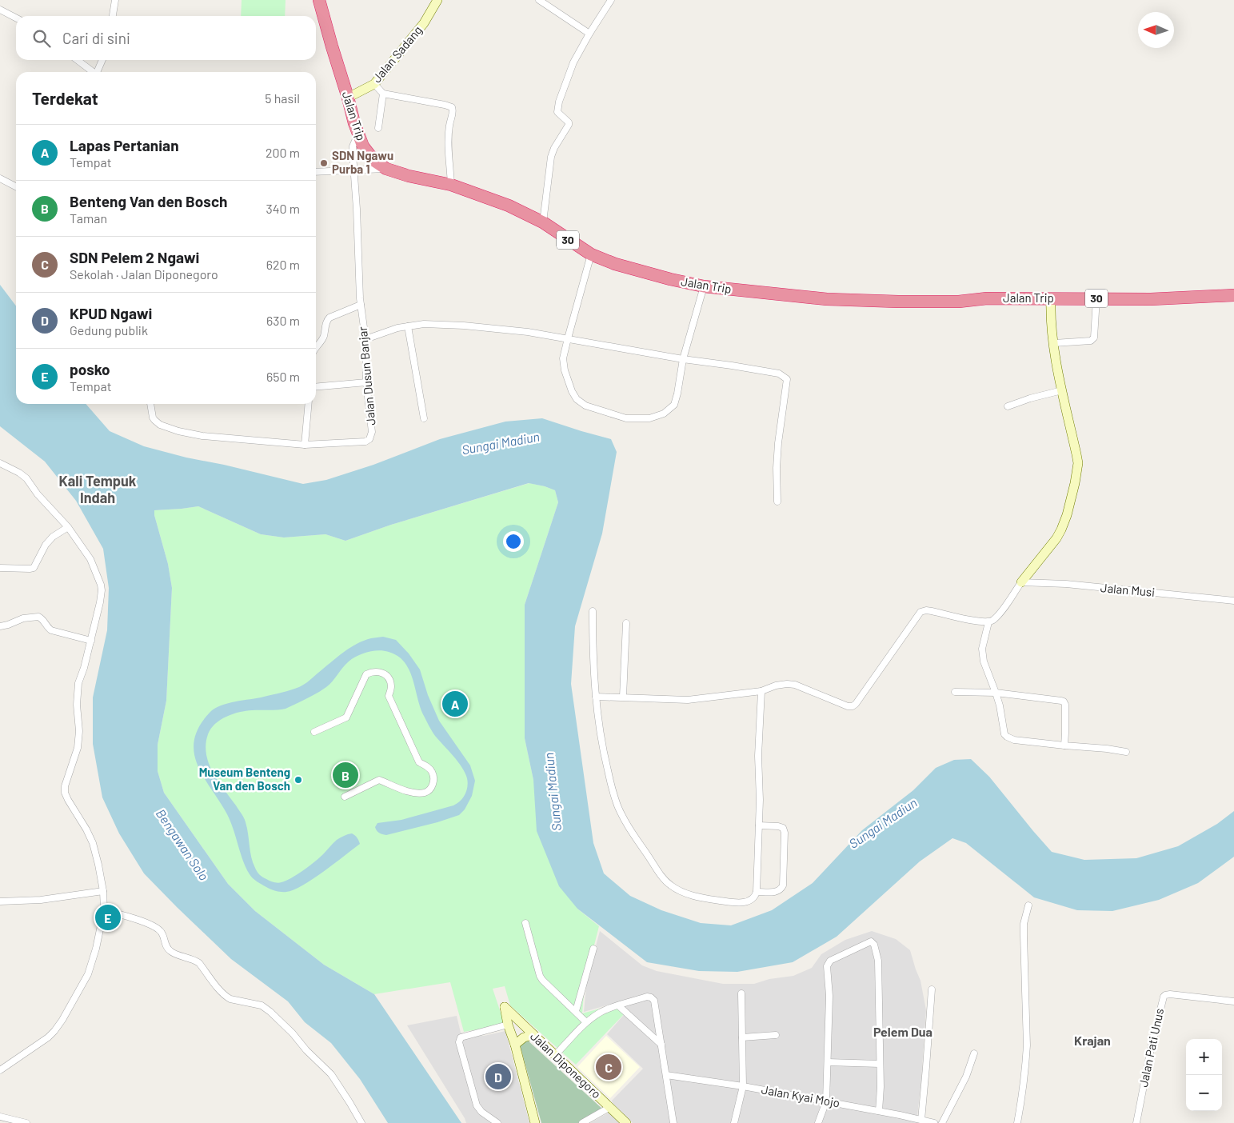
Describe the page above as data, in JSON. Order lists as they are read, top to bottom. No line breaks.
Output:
{"streets":{"highway":["Jalan Trip","30"],"main road":["Jalan Sadang","Jalan Diponegoro"],"street":["Jalan Dusun Banjar","Jalan Musi","Jalan Pati Unus","Jalan Kyai Mojo"]},"crossings":[["Jalan Sadang","Jalan Trip"],["Jalan Trip","Jalan Dusun Banjar"]],"districts":["Kali Tempuk Indah","Pelem Dua","Krajan"],"water":["Sungai Madiun","Bengawan Solo"],"places":["SDN Ngawu Purba 1","Museum Benteng Van den Bosch"],"north":"left","page":{"search":"Cari di sini","heading":["Terdekat","5 hasil"],"list":[{"mark":"A","name":"Lapas Pertanian","note":"Tempat","value":"200 m"},{"mark":"B","name":"Benteng Van den Bosch","note":"Taman","value":"340 m"},{"mark":"C","name":"SDN Pelem 2 Ngawi","note":"Sekolah · Jalan Diponegoro","value":"620 m"},{"mark":"D","name":"KPUD Ngawi","note":"Gedung publik","value":"630 m"},{"mark":"E","name":"posko","note":"Tempat","value":"650 m"}],"pins":["A","B","E","C","D"],"map_buttons":["+","−"]}}
